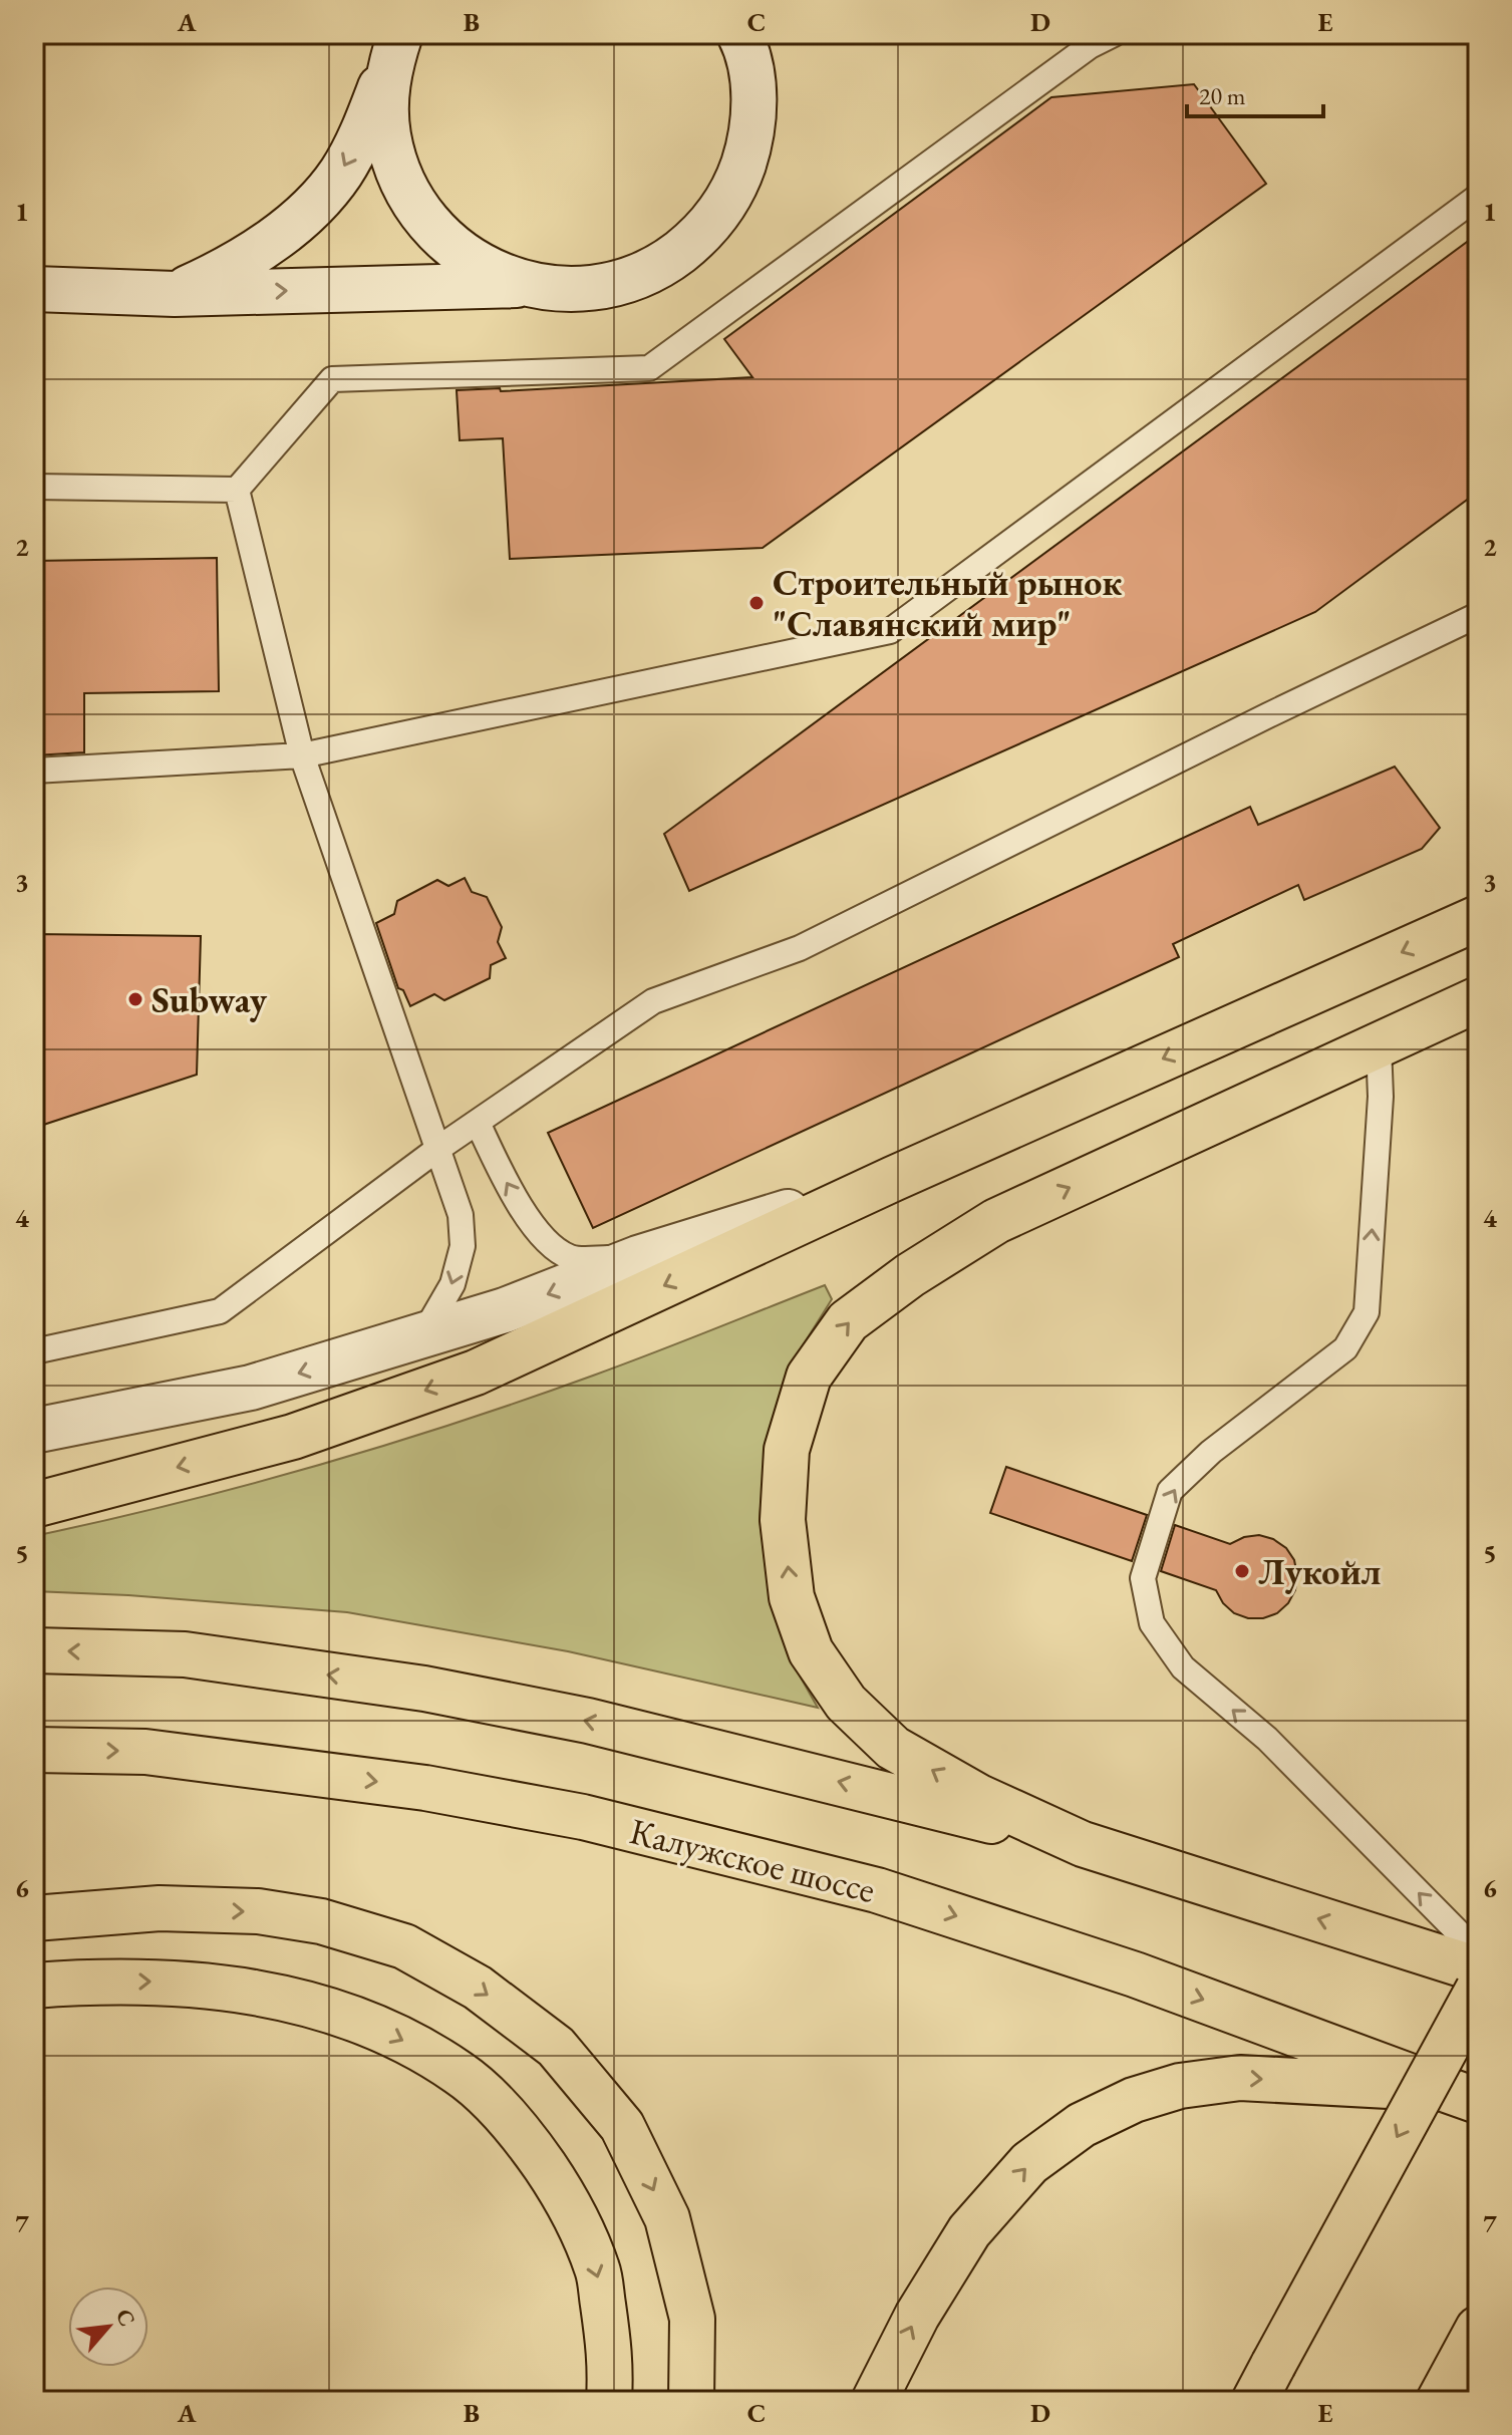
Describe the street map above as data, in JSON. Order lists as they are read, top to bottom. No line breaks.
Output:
{"streets":{"main road":["Калужское шоссе"]},"places":["Строительный рынок \"Славянский мир\"","Subway","Лукойл"],"scale_bar":"20 m","north":"top right","grid":{"columns":["A","B","C","D","E"],"rows":["1","2","3","4","5","6","7"]}}
